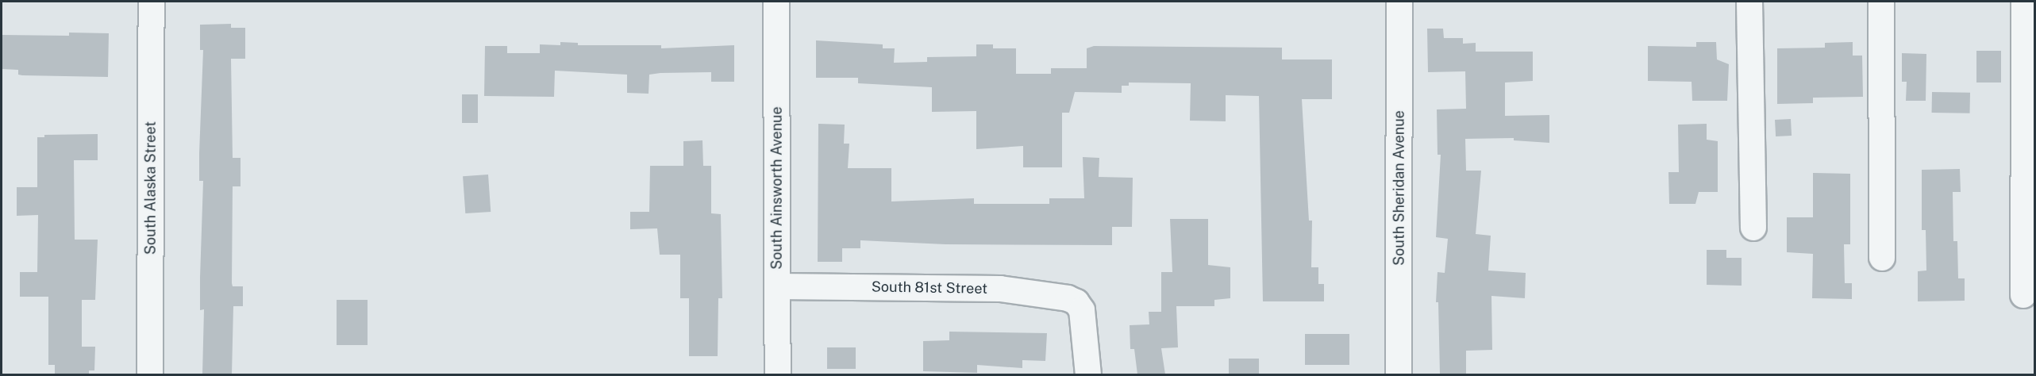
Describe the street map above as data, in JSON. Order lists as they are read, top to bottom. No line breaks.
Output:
{"streets":{"street":["South Alaska Street","South Ainsworth Avenue","South Sheridan Avenue","South 81st Street"]},"crossings":[["South Ainsworth Avenue","South 81st Street"]]}
